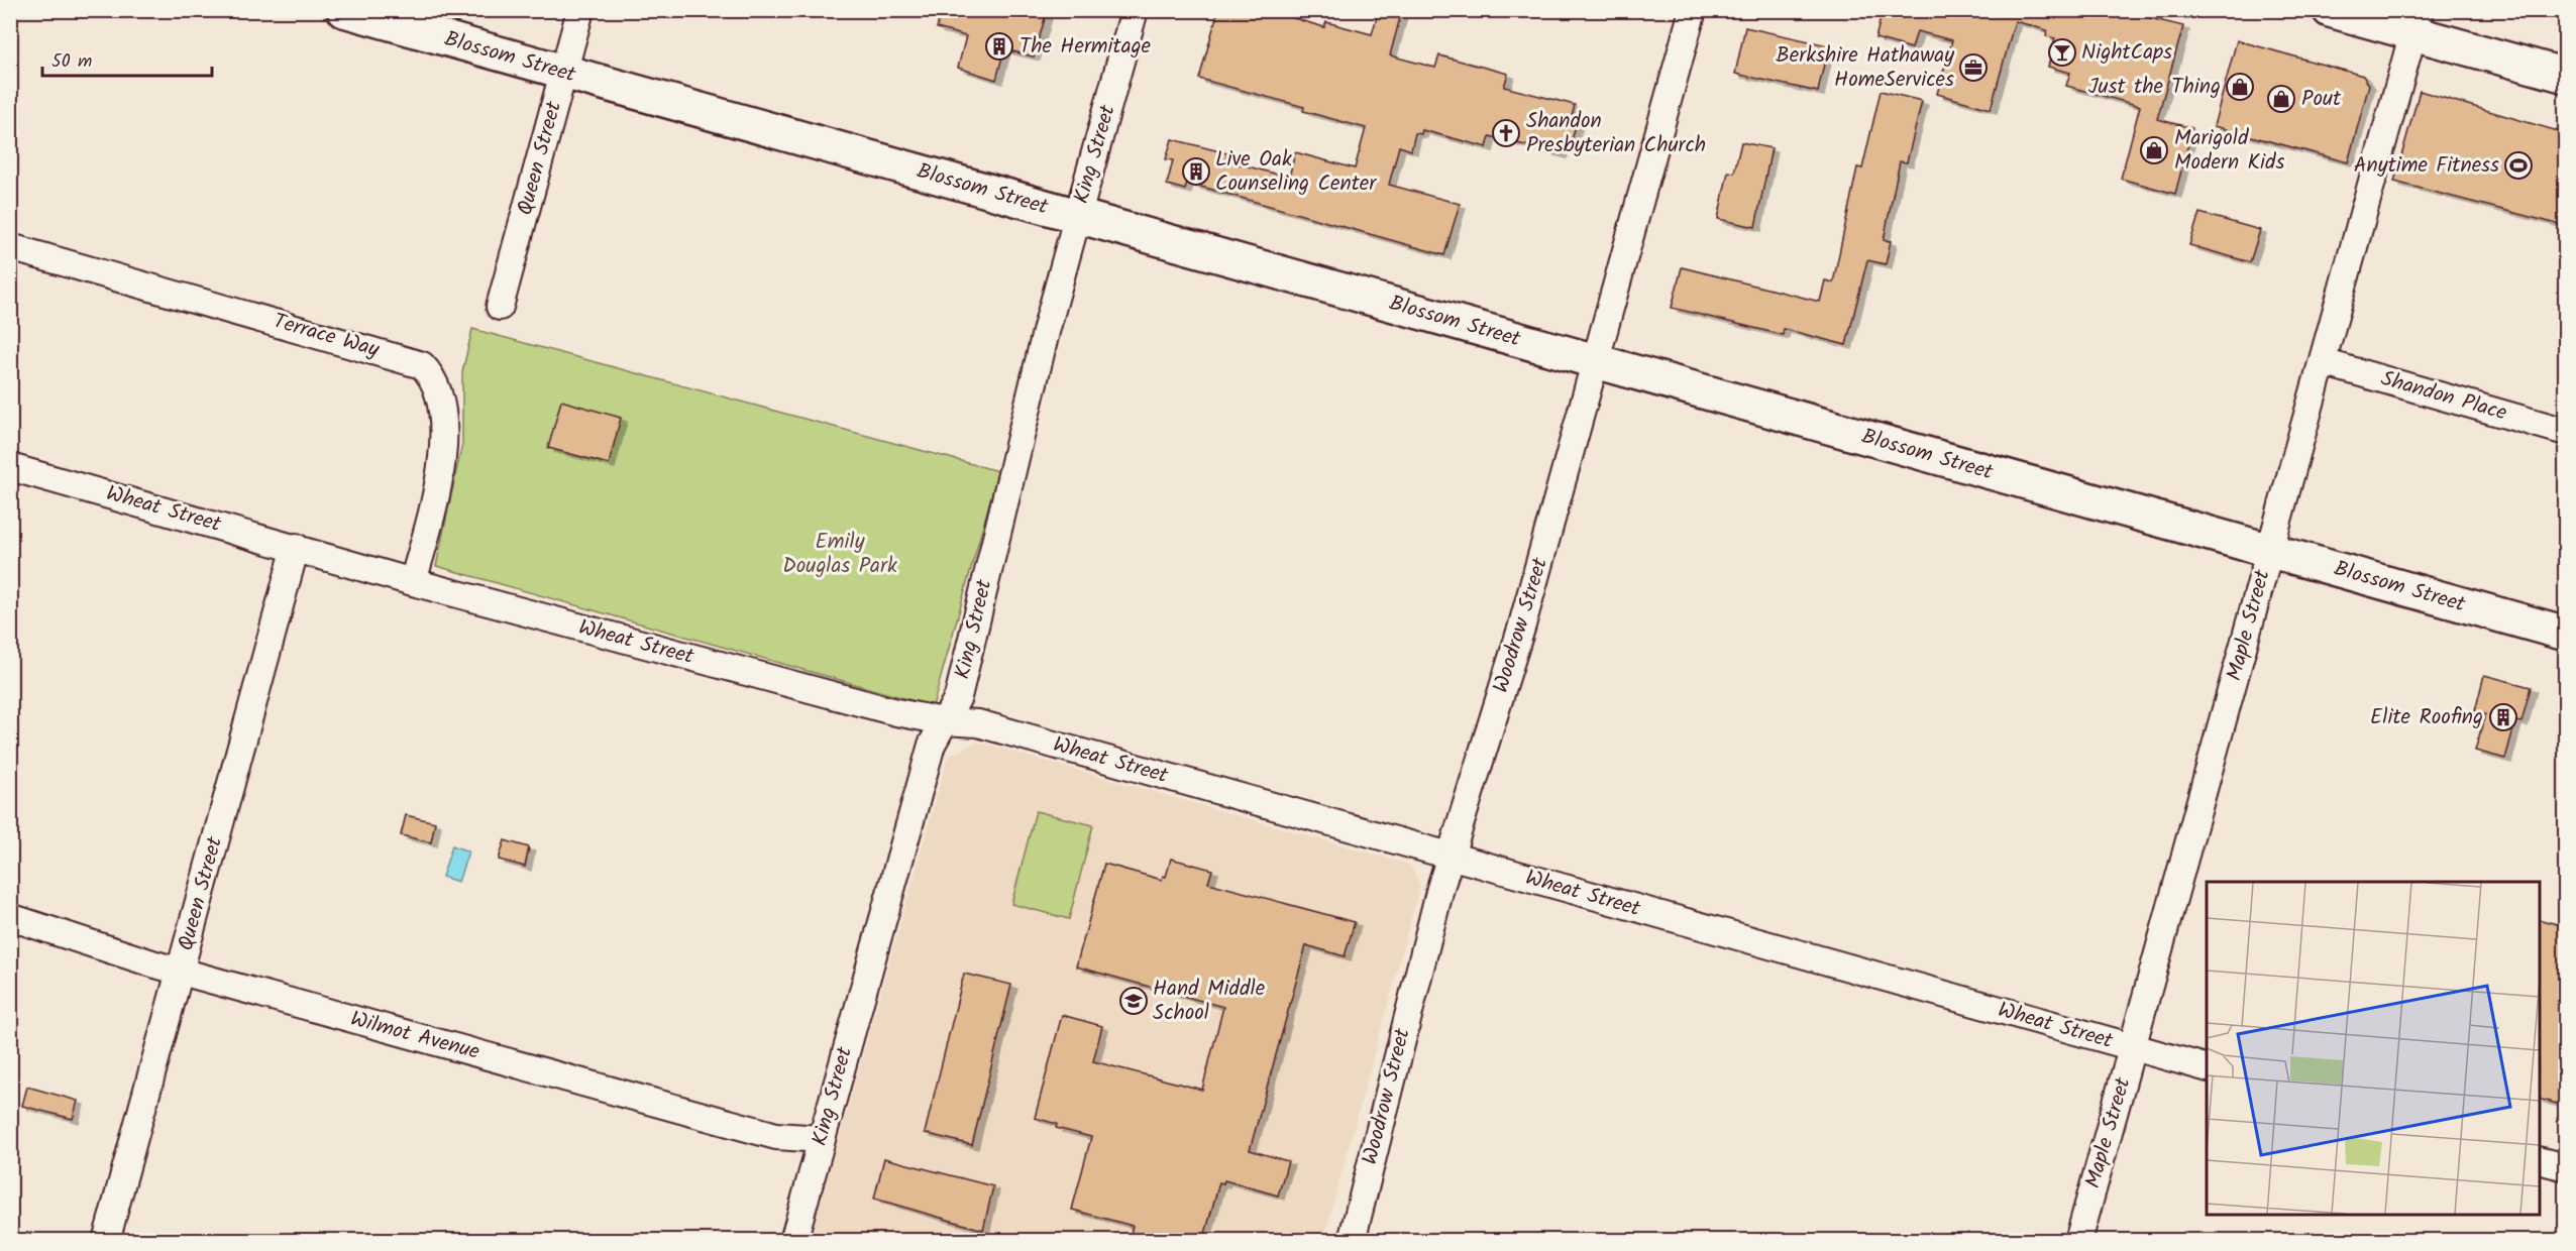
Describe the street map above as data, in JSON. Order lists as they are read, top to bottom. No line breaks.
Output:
{"streets":{"street":["Blossom Street","King Street","Queen Street","Terrace Way","Shandon Place","Wheat Street","Woodrow Street","Maple Street","Wilmot Avenue"]},"crossings":[["Blossom Street","King Street"],["Blossom Street","Queen Street"],["Blossom Street","Woodrow Street"],["Blossom Street","Maple Street"],["King Street","Wheat Street"],["King Street","Wilmot Avenue"],["Queen Street","Wheat Street"],["Queen Street","Wilmot Avenue"],["Terrace Way","Wheat Street"],["Shandon Place","Maple Street"],["Wheat Street","Woodrow Street"],["Wheat Street","Maple Street"]],"parks":["Emily Douglas Park"],"places":{"building":["The Hermitage","Live Oak Counseling Center","Elite Roofing"],"bar":["NightCaps"],"office":["Berkshire Hathaway HomeServices"],"shop":["Just the Thing","Pout","Marigold Modern Kids"],"church":["Shandon Presbyterian Church"],"sports":["Anytime Fitness"],"school or university":["Hand Middle School"]},"scale_bar":"50 m"}
